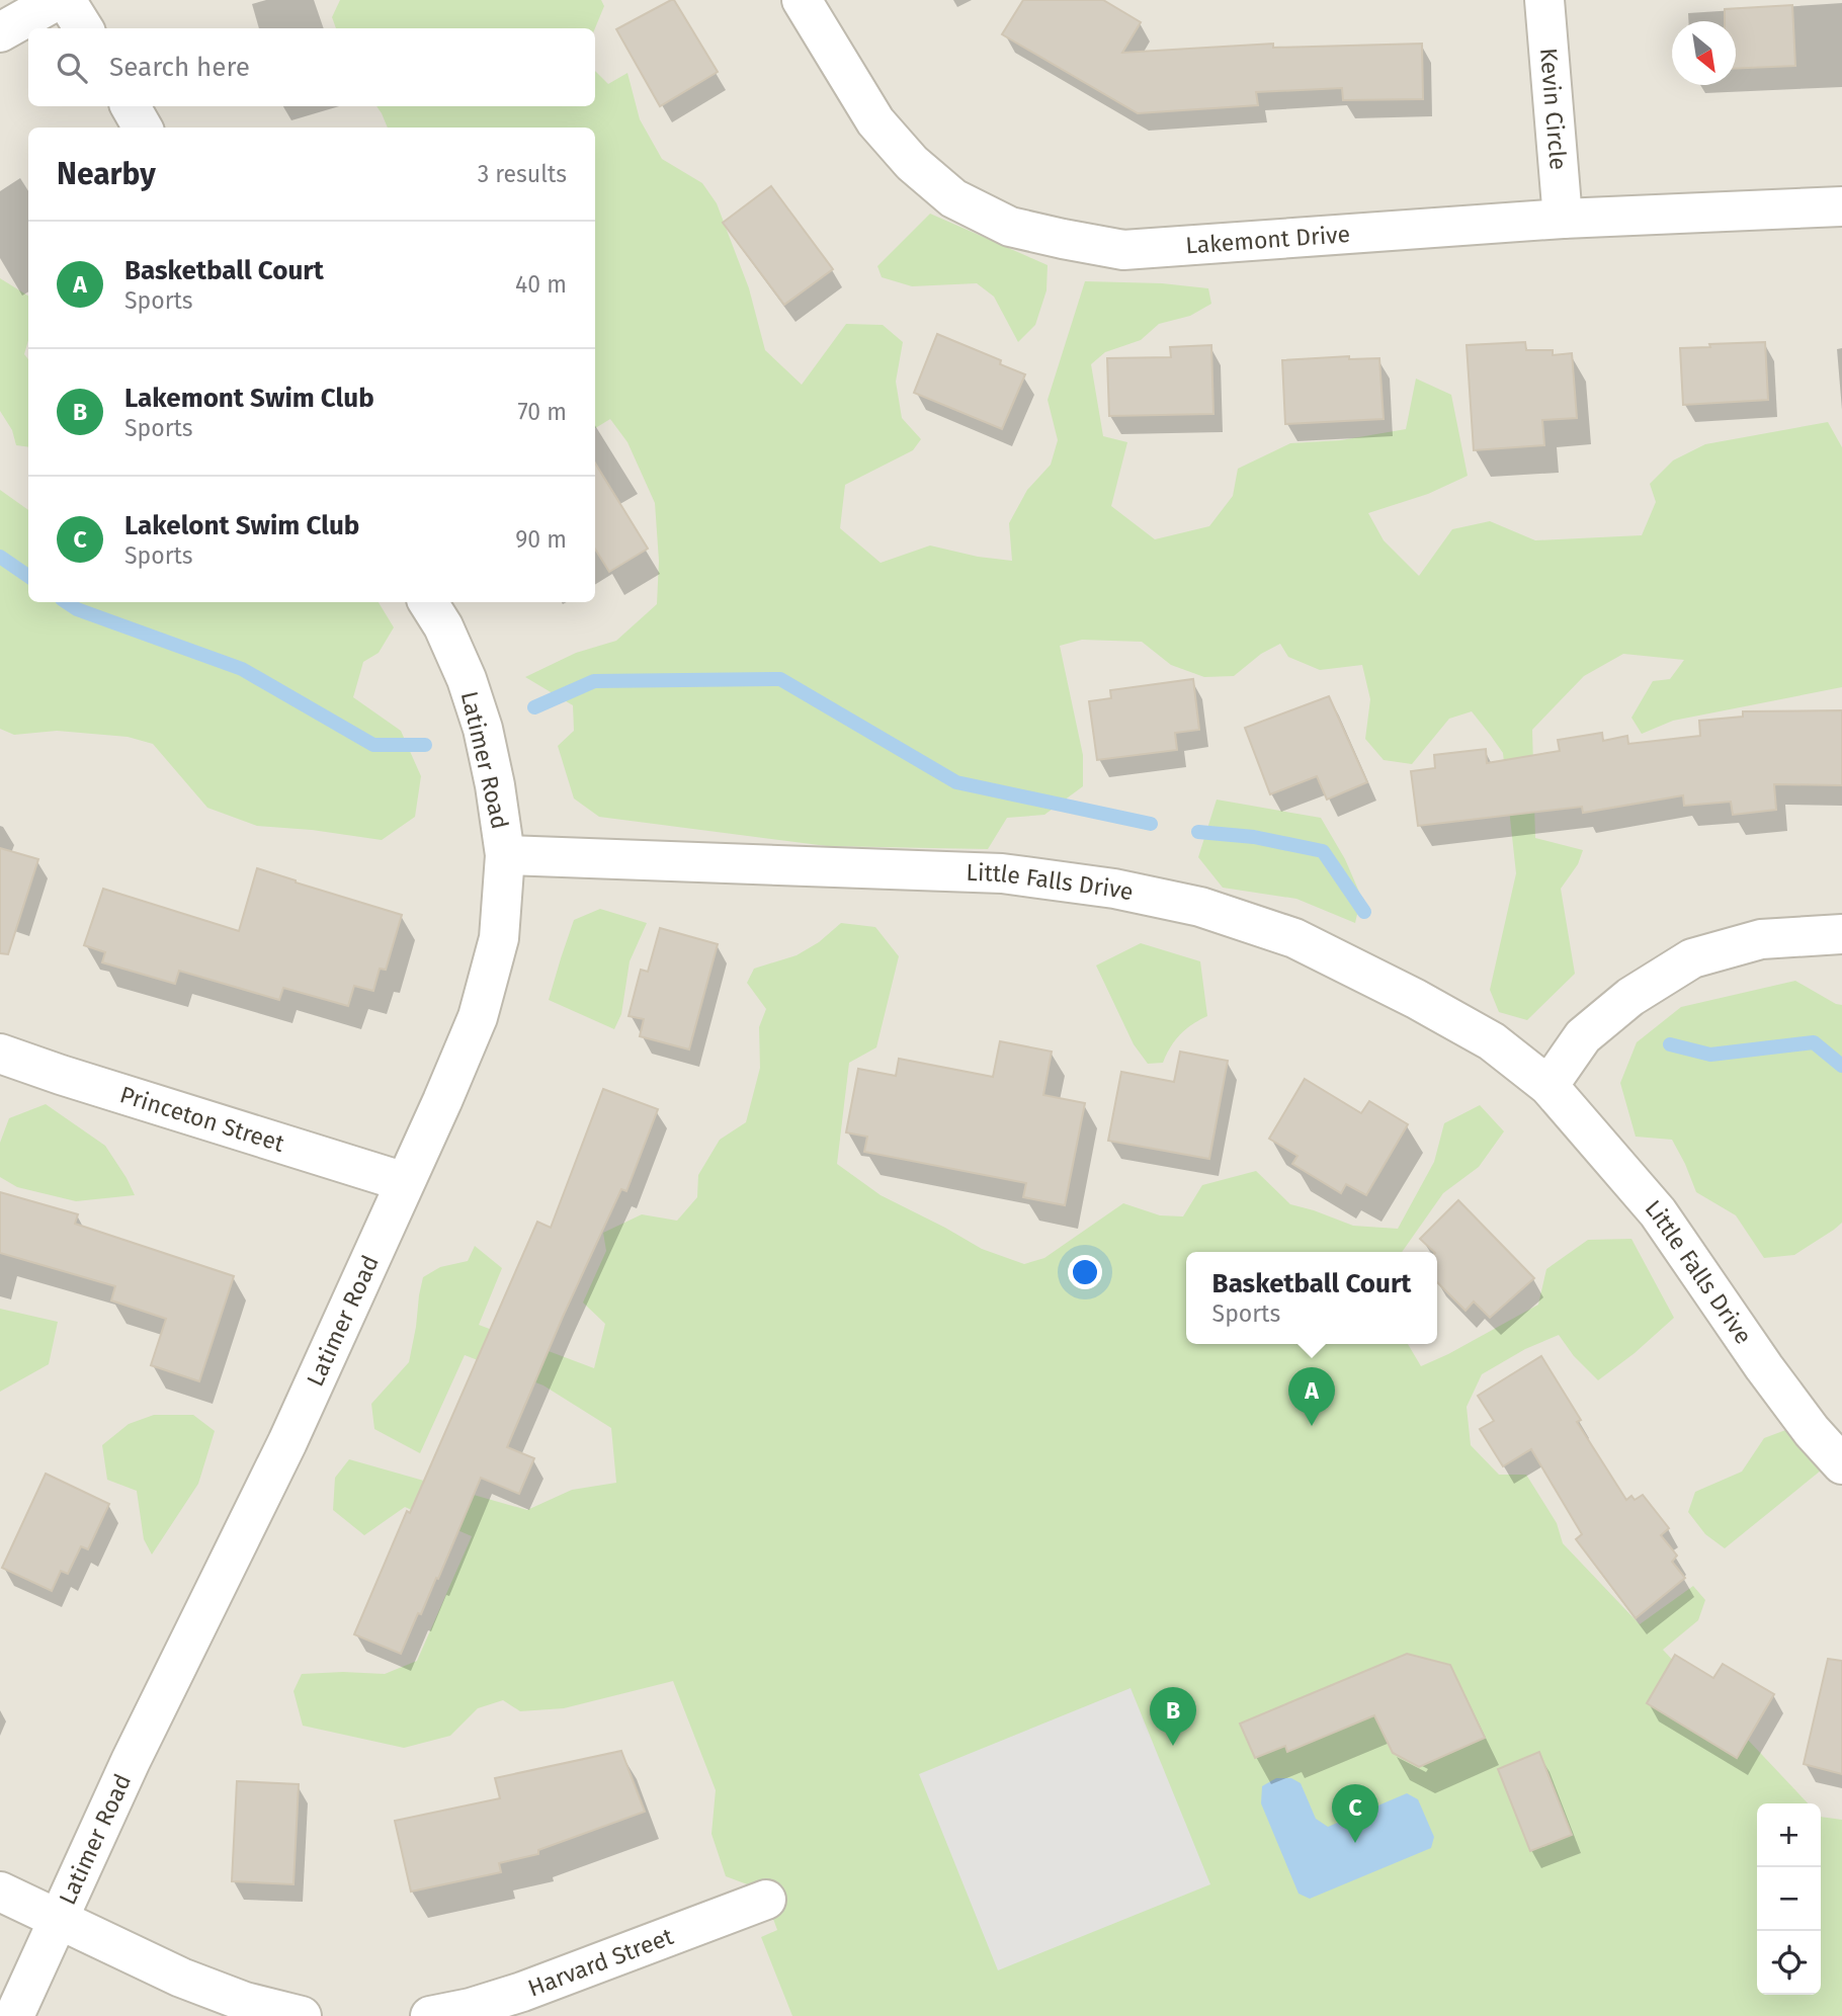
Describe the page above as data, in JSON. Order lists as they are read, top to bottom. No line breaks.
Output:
{"streets":{"street":["Kevin Circle","Lakemont Drive","Latimer Road","Little Falls Drive","Princeton Street","Harvard Street"]},"crossings":[["Kevin Circle","Lakemont Drive"],["Latimer Road","Little Falls Drive"],["Latimer Road","Princeton Street"]],"north":"bottom right","page":{"search":"Search here","heading":["Nearby","3 results"],"list":[{"mark":"A","name":"Basketball Court","note":"Sports","value":"40 m"},{"mark":"B","name":"Lakemont Swim Club","note":"Sports","value":"70 m"},{"mark":"C","name":"Lakelont Swim Club","note":"Sports","value":"90 m"}],"popup":["Basketball Court","Sports"],"pins":["A","B","C"],"map_buttons":["+","−"]}}
